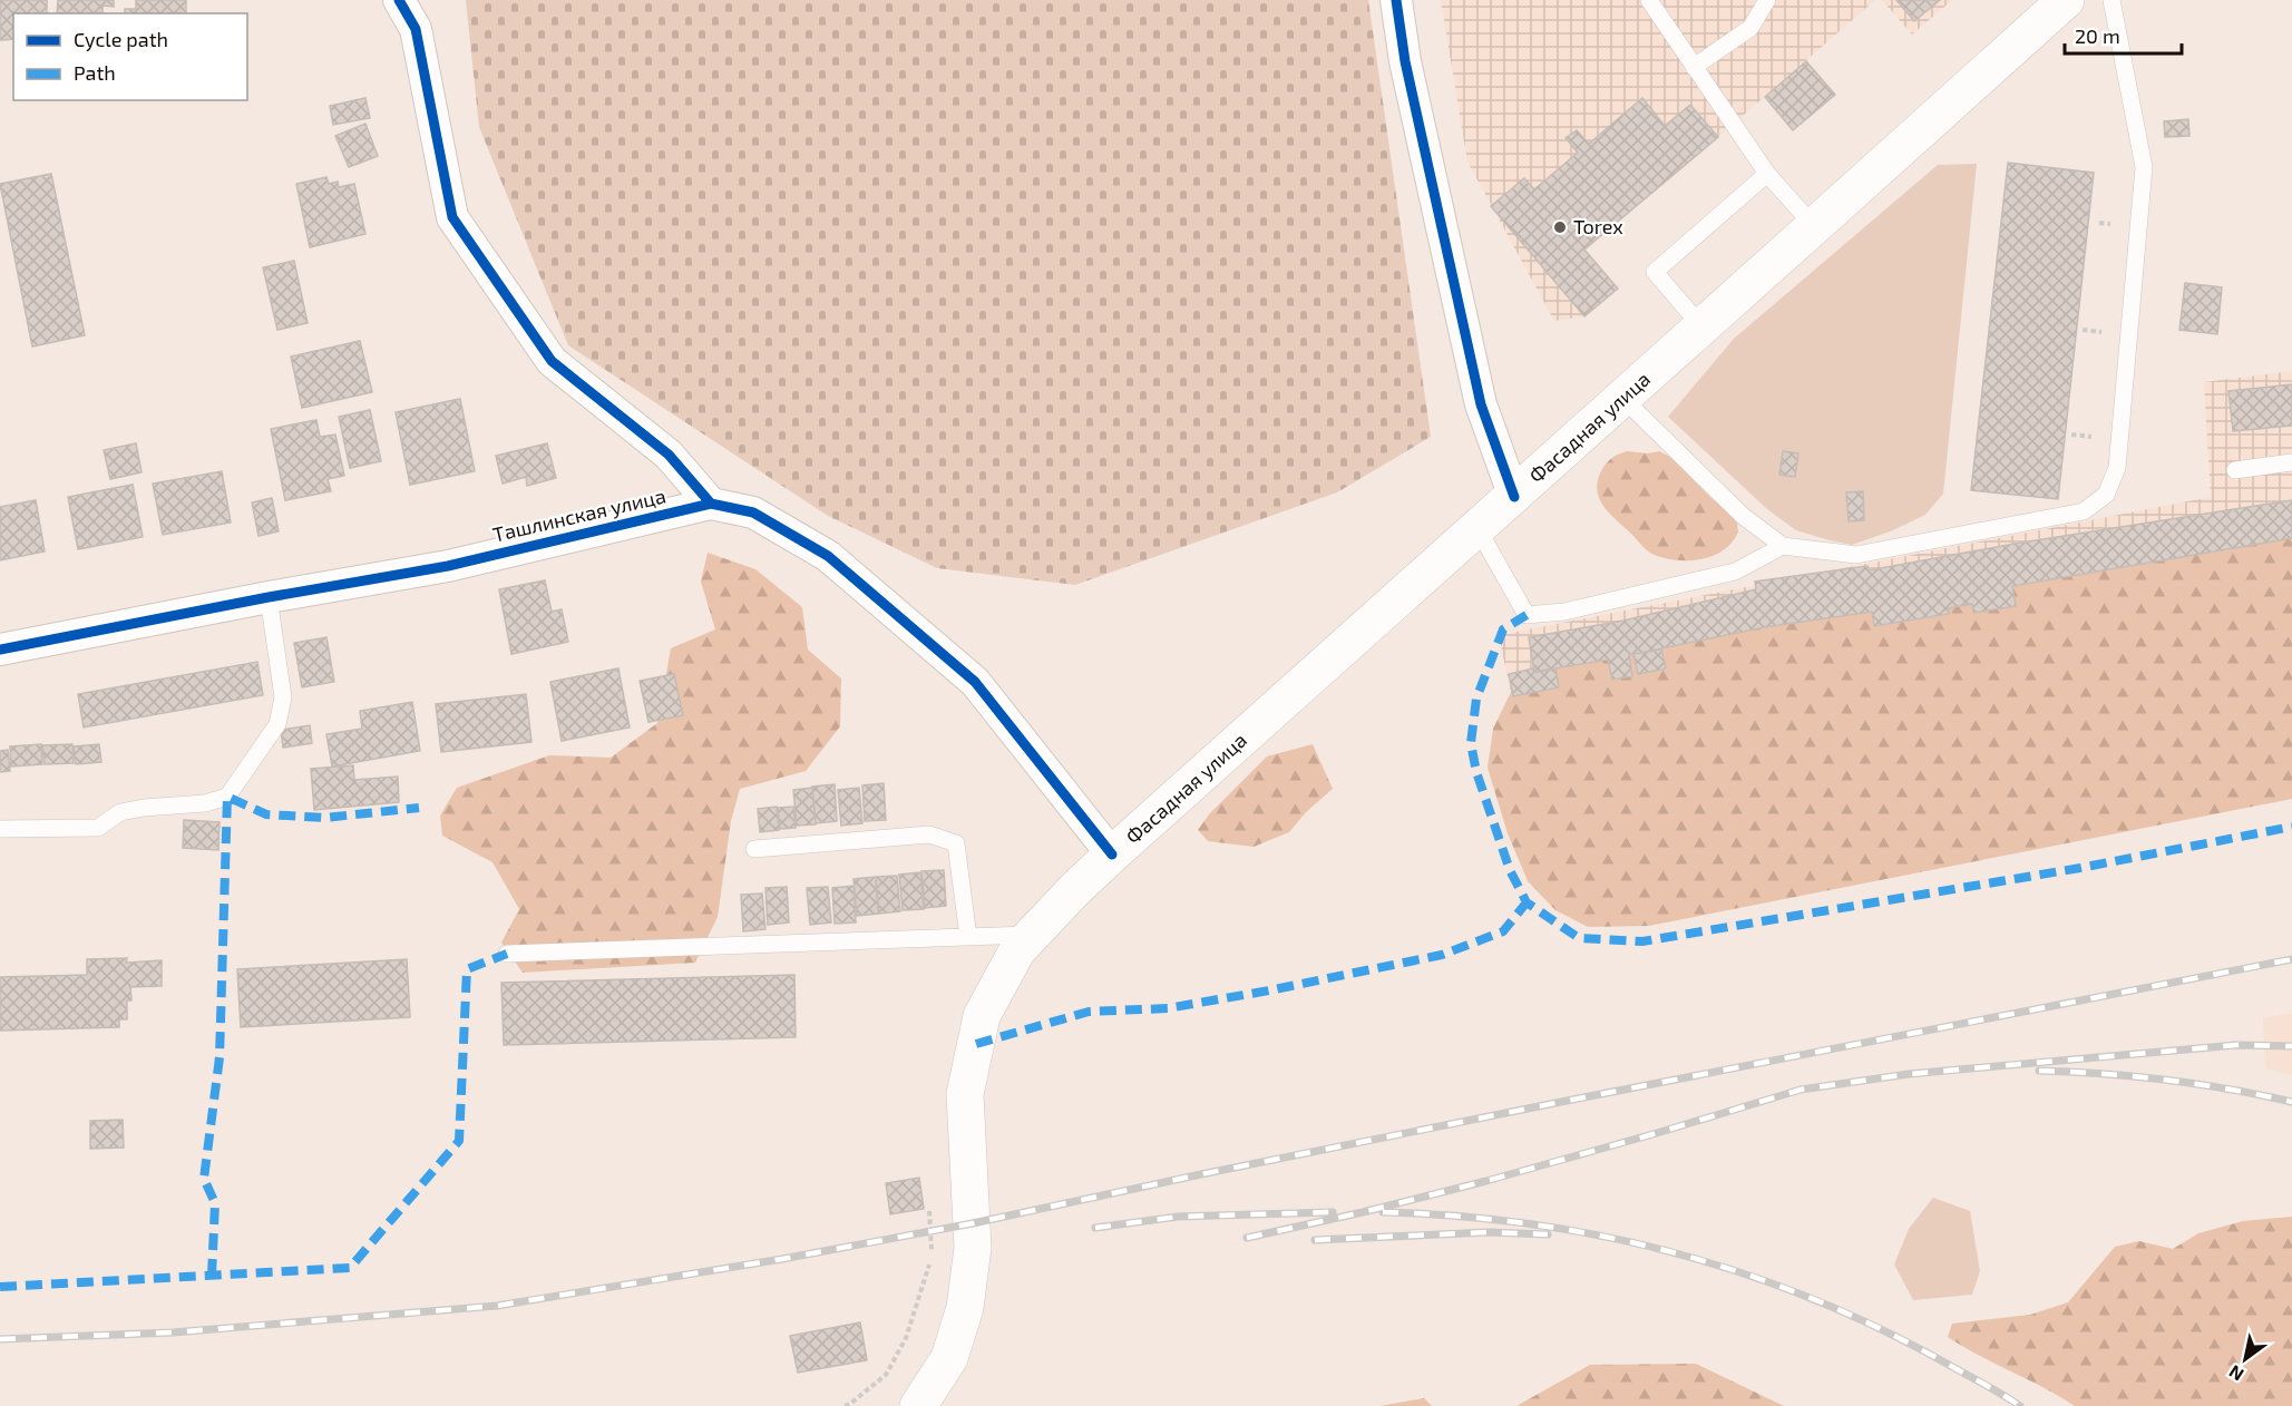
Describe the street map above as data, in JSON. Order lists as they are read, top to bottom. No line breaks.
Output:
{"streets":{"main road":["Фасадная улица"],"street":["Ташлинская улица"]},"crossings":[["Фасадная улица","Ташлинская улица"]],"places":["Torex"],"legend":["Cycle path","Path"],"scale_bar":"20 m","north":"bottom left"}
